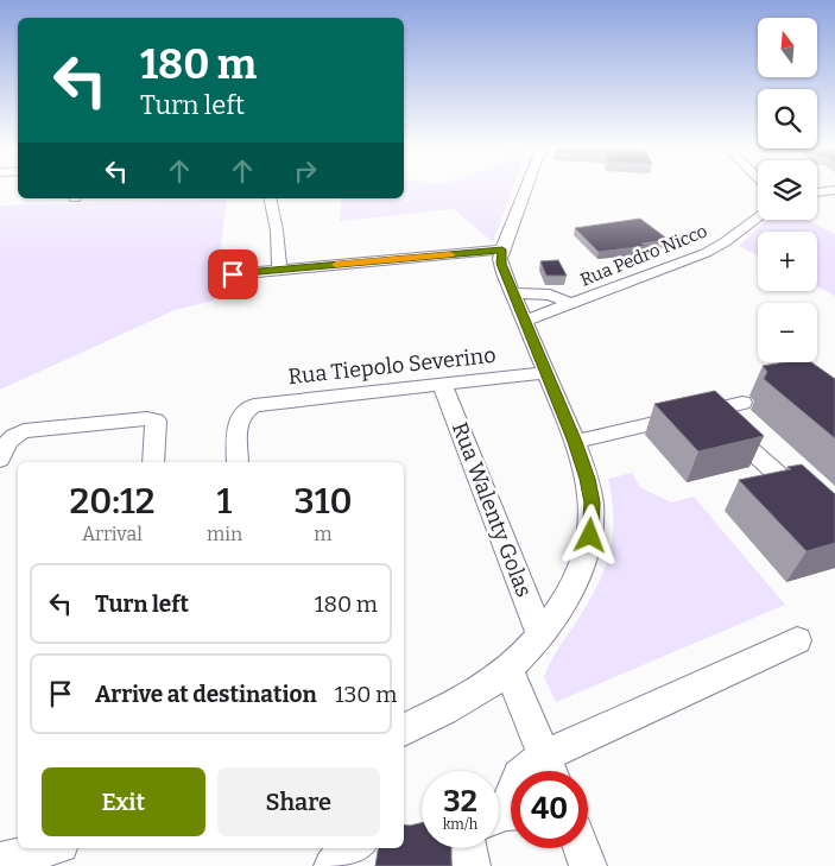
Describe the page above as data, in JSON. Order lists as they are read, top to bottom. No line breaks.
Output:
{"streets":{"street":["Rua Pedro Nicco","Rua Tiepolo Severino","Rua Walenty Golas"]},"crossings":[["Rua Tiepolo Severino","Rua Walenty Golas"]],"north":"top","page":{"map_buttons":["+","−"],"turn":["180 m","Turn left"],"eta":["20:12","Arrival","1","min","310","m"],"list":[{"name":"Turn left","value":"180 m"},{"name":"Arrive at destination","value":"130 m"}],"buttons":["Exit","Share"],"speed":"32 km/h","limit":"40"}}
